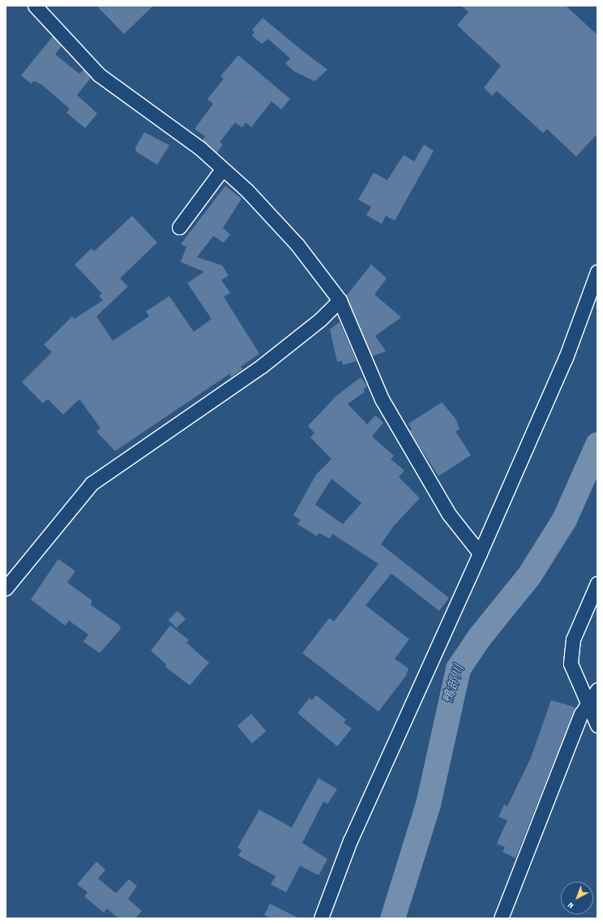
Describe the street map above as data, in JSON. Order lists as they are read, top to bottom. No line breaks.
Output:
{"water":["鴨部川"],"north":"bottom left"}
